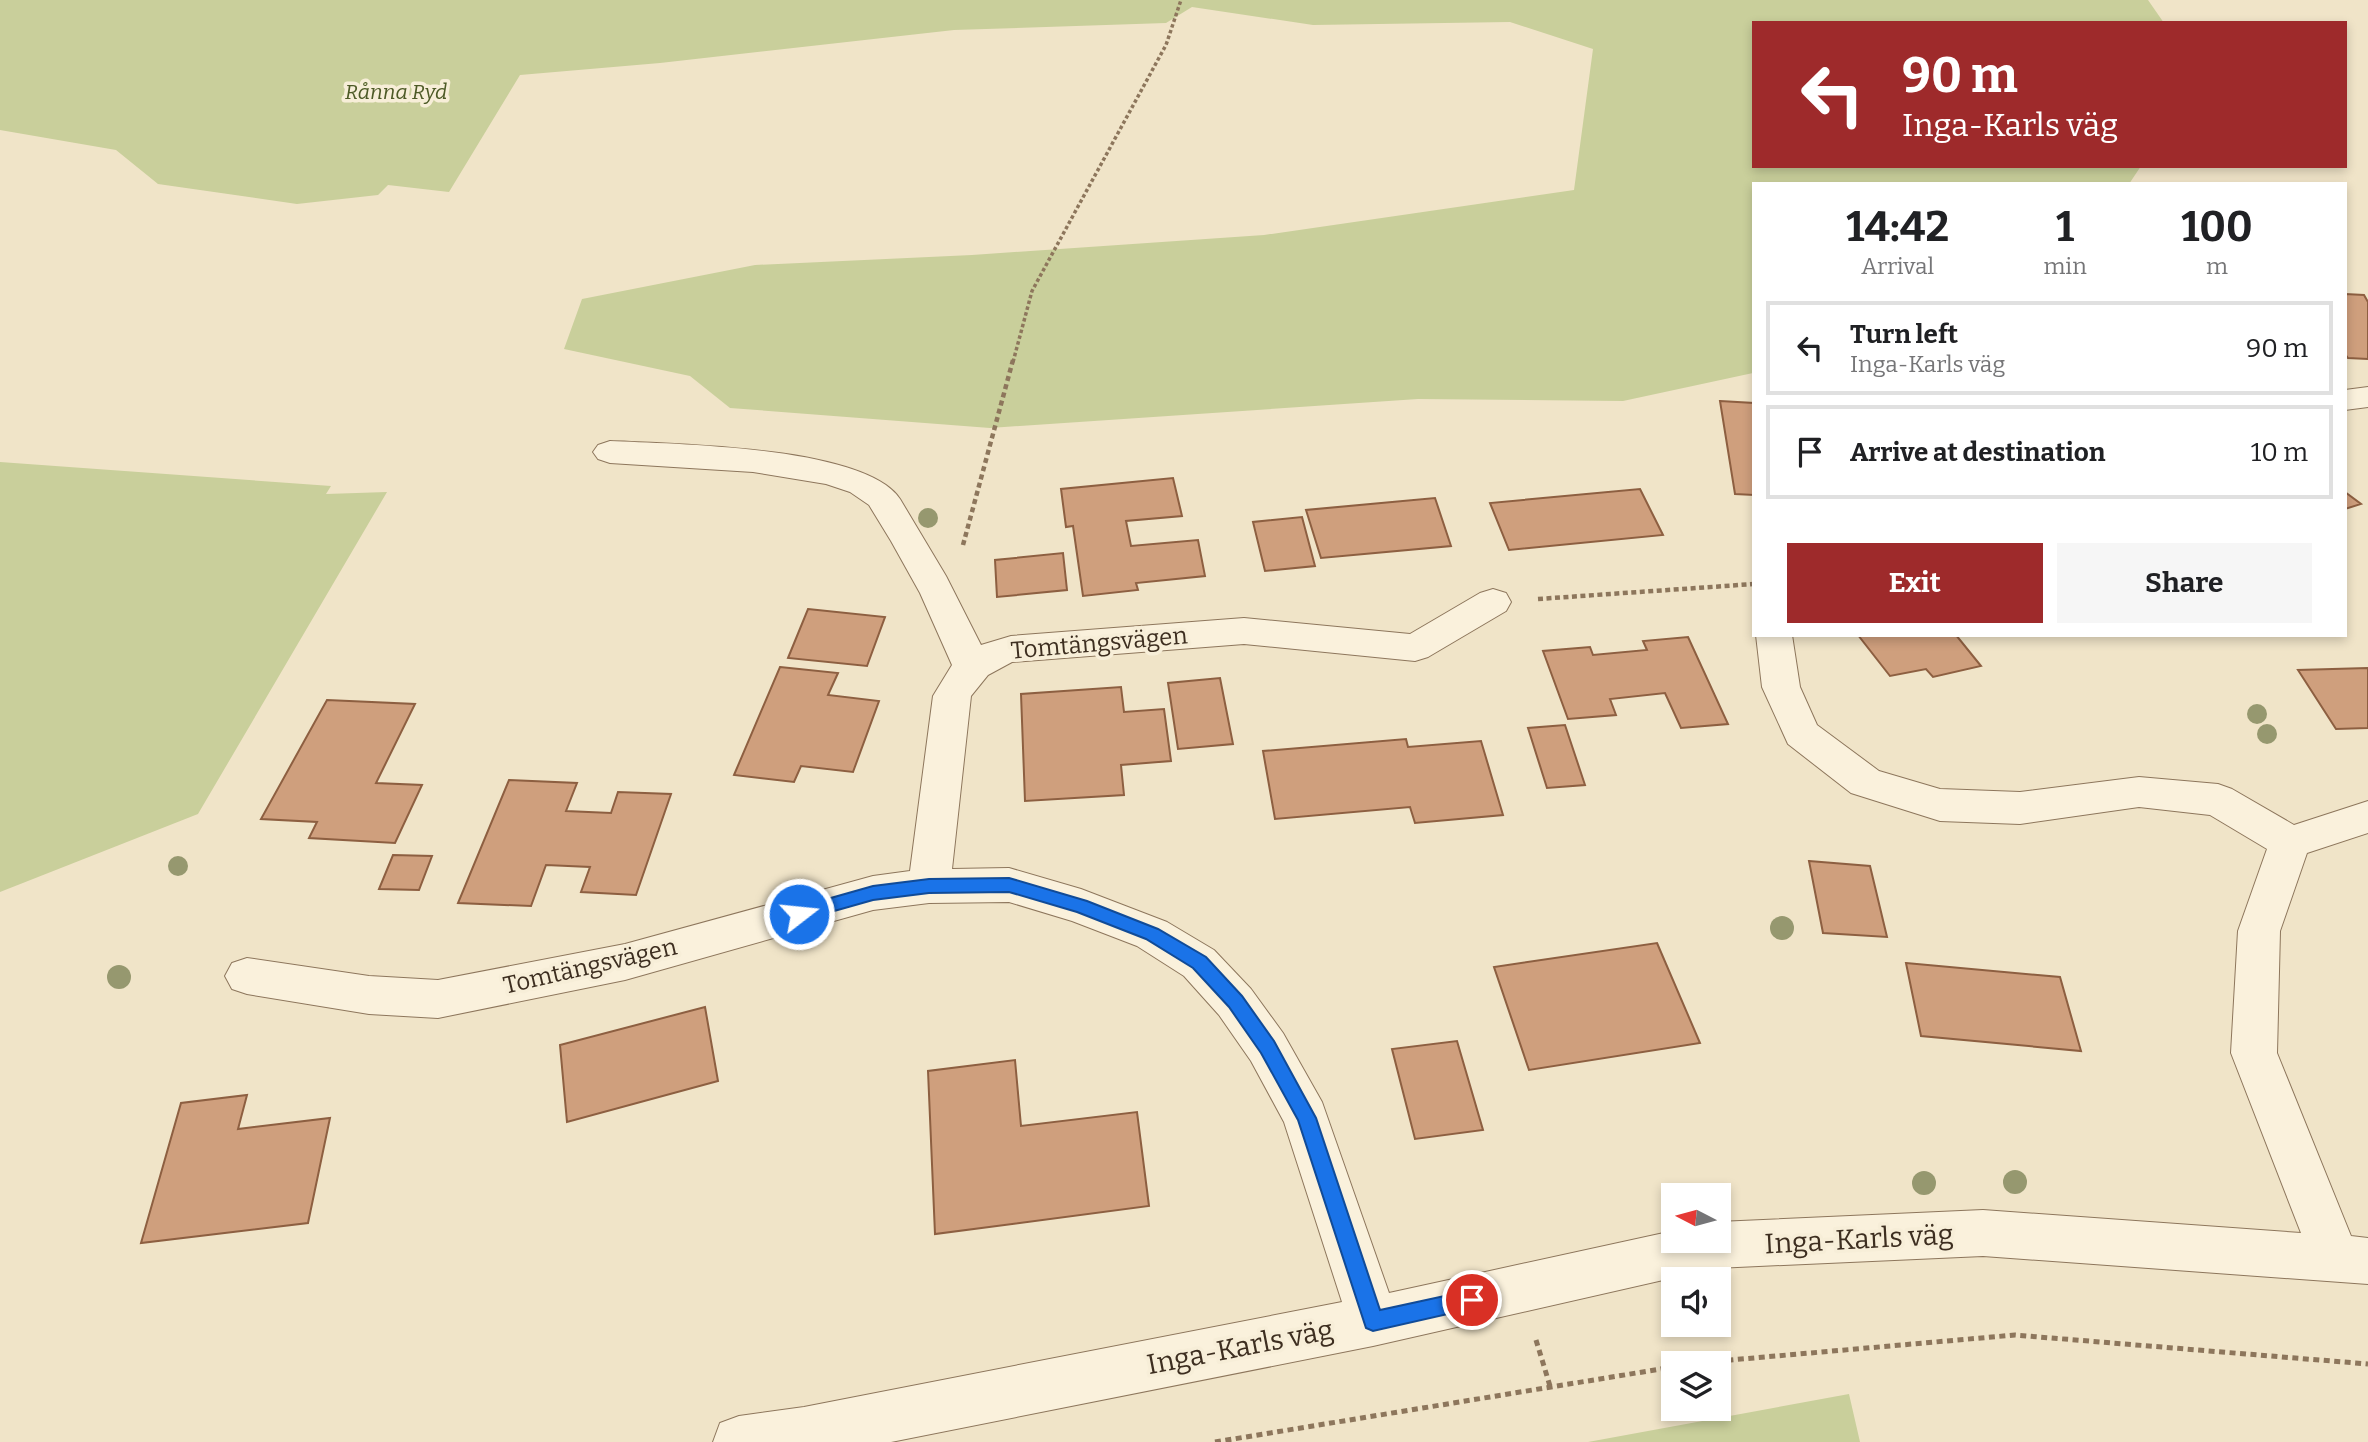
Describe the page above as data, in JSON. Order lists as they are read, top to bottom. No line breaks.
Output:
{"streets":{"street":["Tomtängsvägen","Inga-Karls väg"]},"crossings":[["Tomtängsvägen","Inga-Karls väg"]],"parks":["Rånna Ryd"],"north":"left","page":{"turn":["90 m","Inga-Karls väg"],"eta":["14:42","Arrival","1","min","100","m"],"list":[{"name":"Turn left","note":"Inga-Karls väg","value":"90 m"},{"name":"Arrive at destination","value":"10 m"}],"buttons":["Exit","Share"]}}
